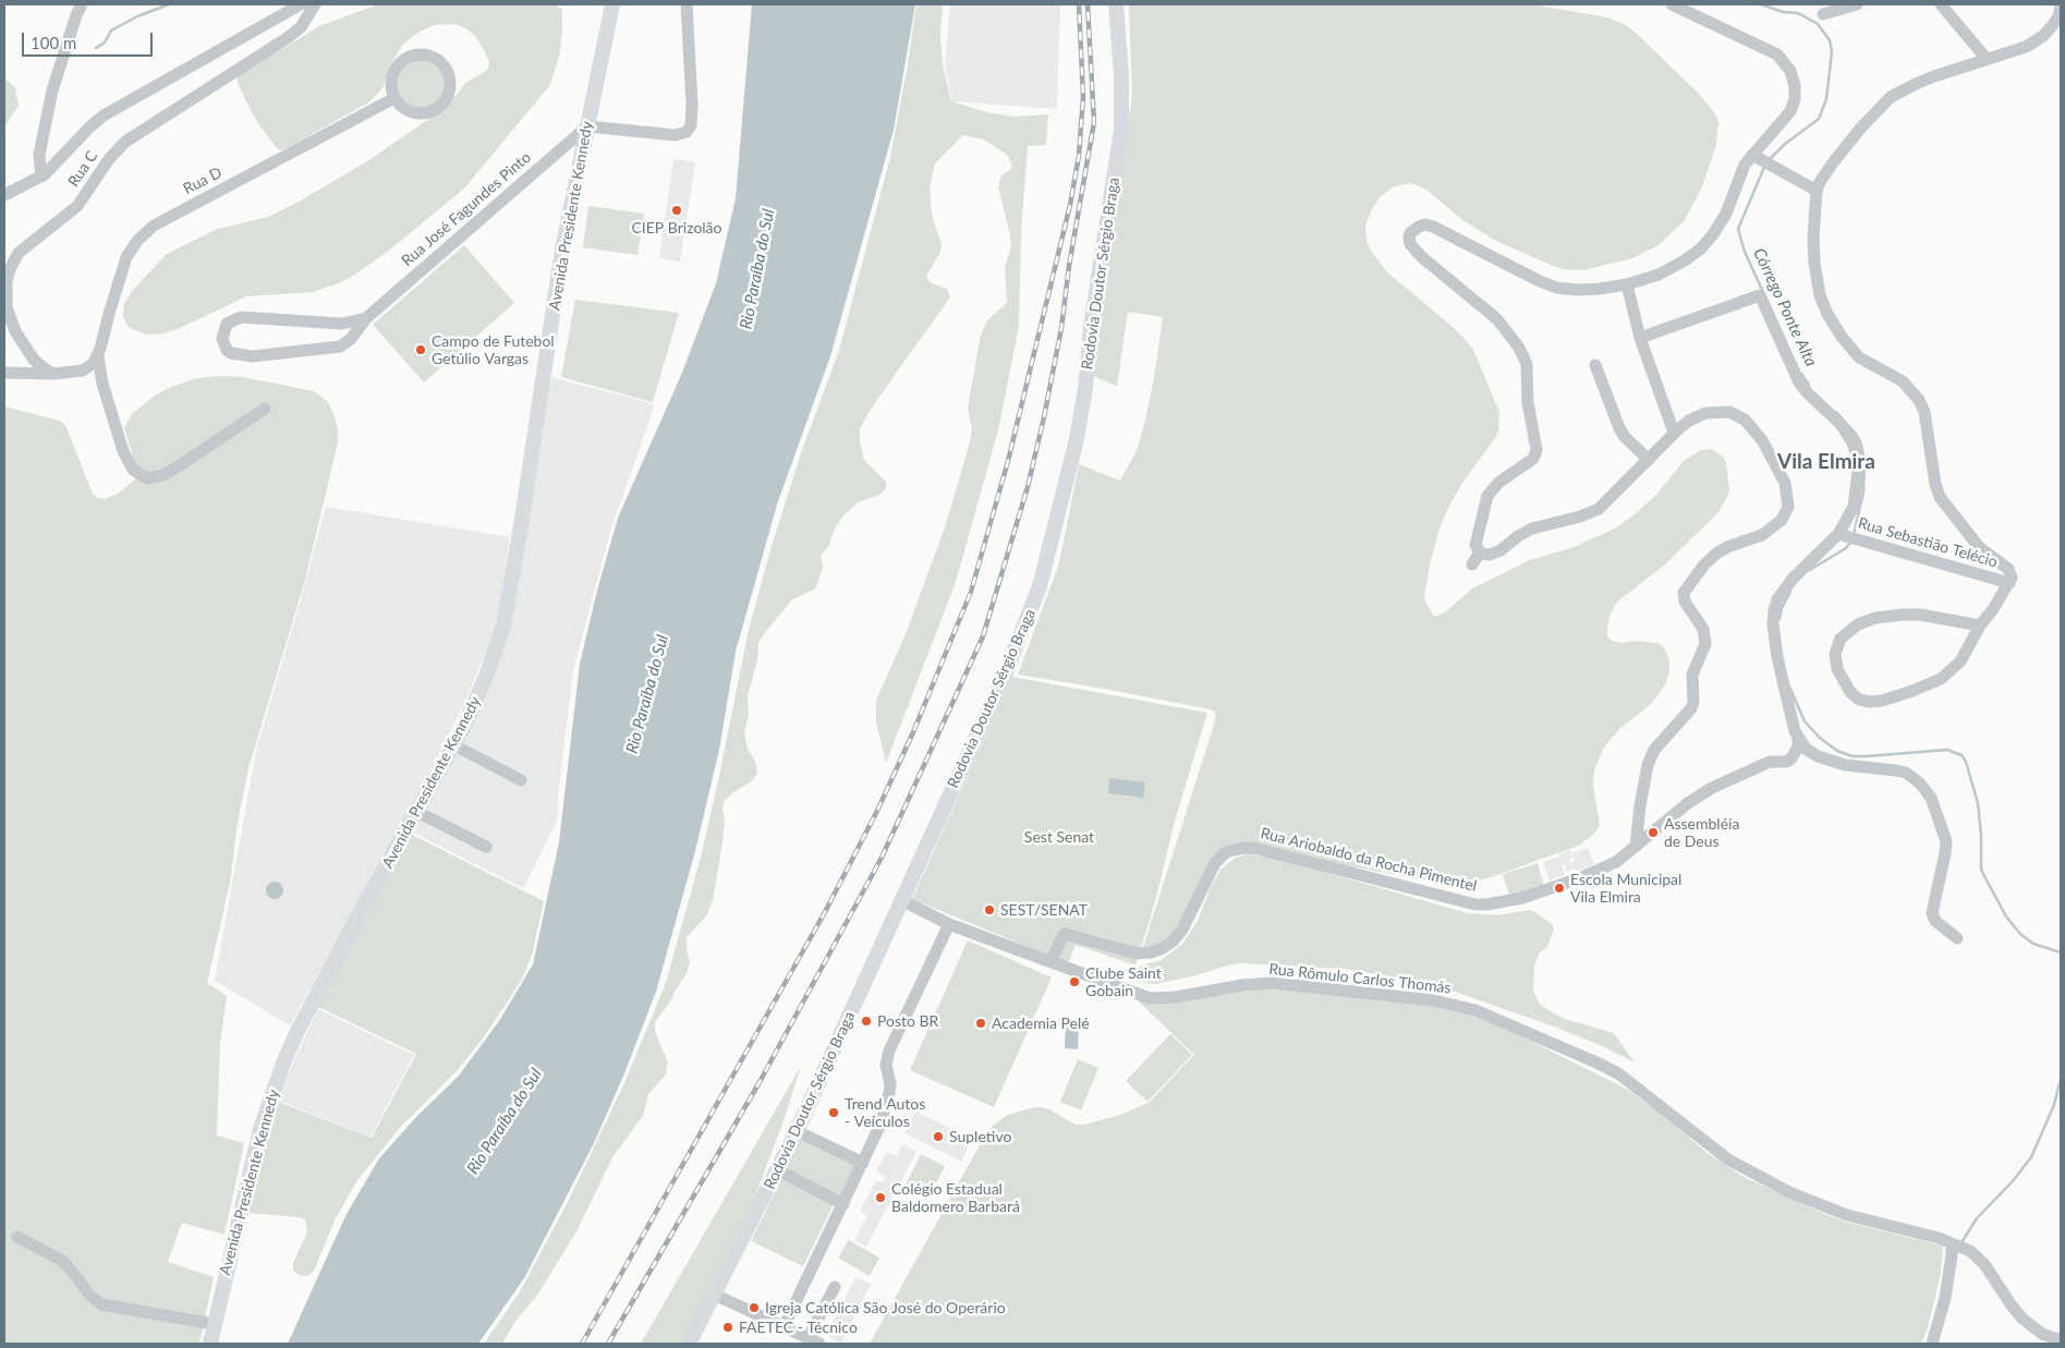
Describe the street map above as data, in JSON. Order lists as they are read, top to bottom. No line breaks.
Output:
{"streets":{"main road":["Avenida Presidente Kennedy","Rodovia Doutor Sérgio Braga"],"street":["Rua C","Rua D","Rua José Fagundes Pinto","Rua Sebastião Telécio","Rua Ariobaldo da Rocha Pimentel","Rua Rômulo Carlos Thomás"]},"crossings":[["Rua José Fagundes Pinto","Avenida Presidente Kennedy"],["Rodovia Doutor Sérgio Braga","Rua Rômulo Carlos Thomás"],["Rua Ariobaldo da Rocha Pimentel","Rua Rômulo Carlos Thomás"]],"districts":["Vila Elmira"],"water":["Rio Paraíba do Sul","Córrego Ponte Alta"],"parks":["Sest Senat"],"places":["CIEP Brizolão","Campo de Futebol Getúlio Vargas","Assembléia de Deus","Escola Municipal Vila Elmira","SEST/SENAT","Clube Saint Gobain","Posto BR","Academia Pelé","Trend Autos - Veículos","Supletivo","Colégio Estadual Baldomero Barbará","Igreja Católica São José do Operário","FAETEC - Técnico"],"scale_bar":"100 m"}
